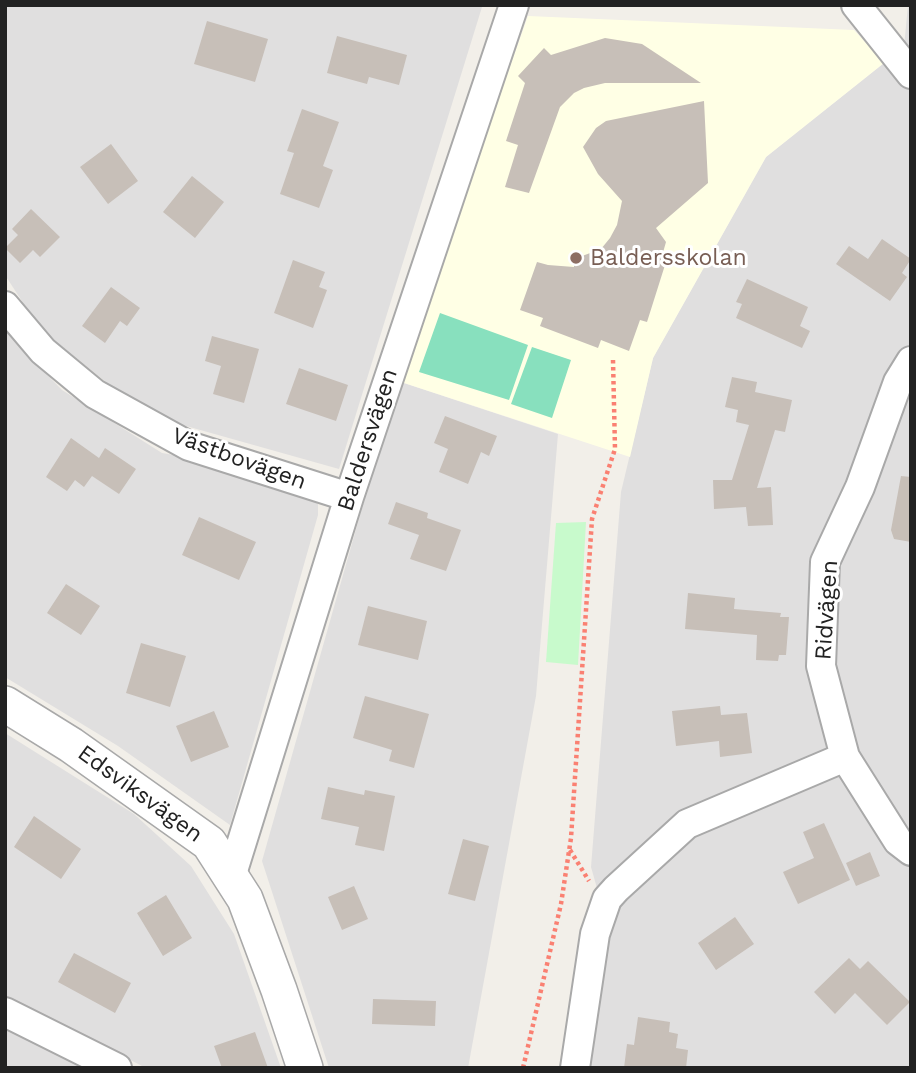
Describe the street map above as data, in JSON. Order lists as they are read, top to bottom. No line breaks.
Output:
{"streets":{"street":["Baldersvägen","Västbovägen","Ridvägen","Edsviksvägen"]},"crossings":[["Baldersvägen","Västbovägen"],["Baldersvägen","Edsviksvägen"]],"places":["Baldersskolan"]}
